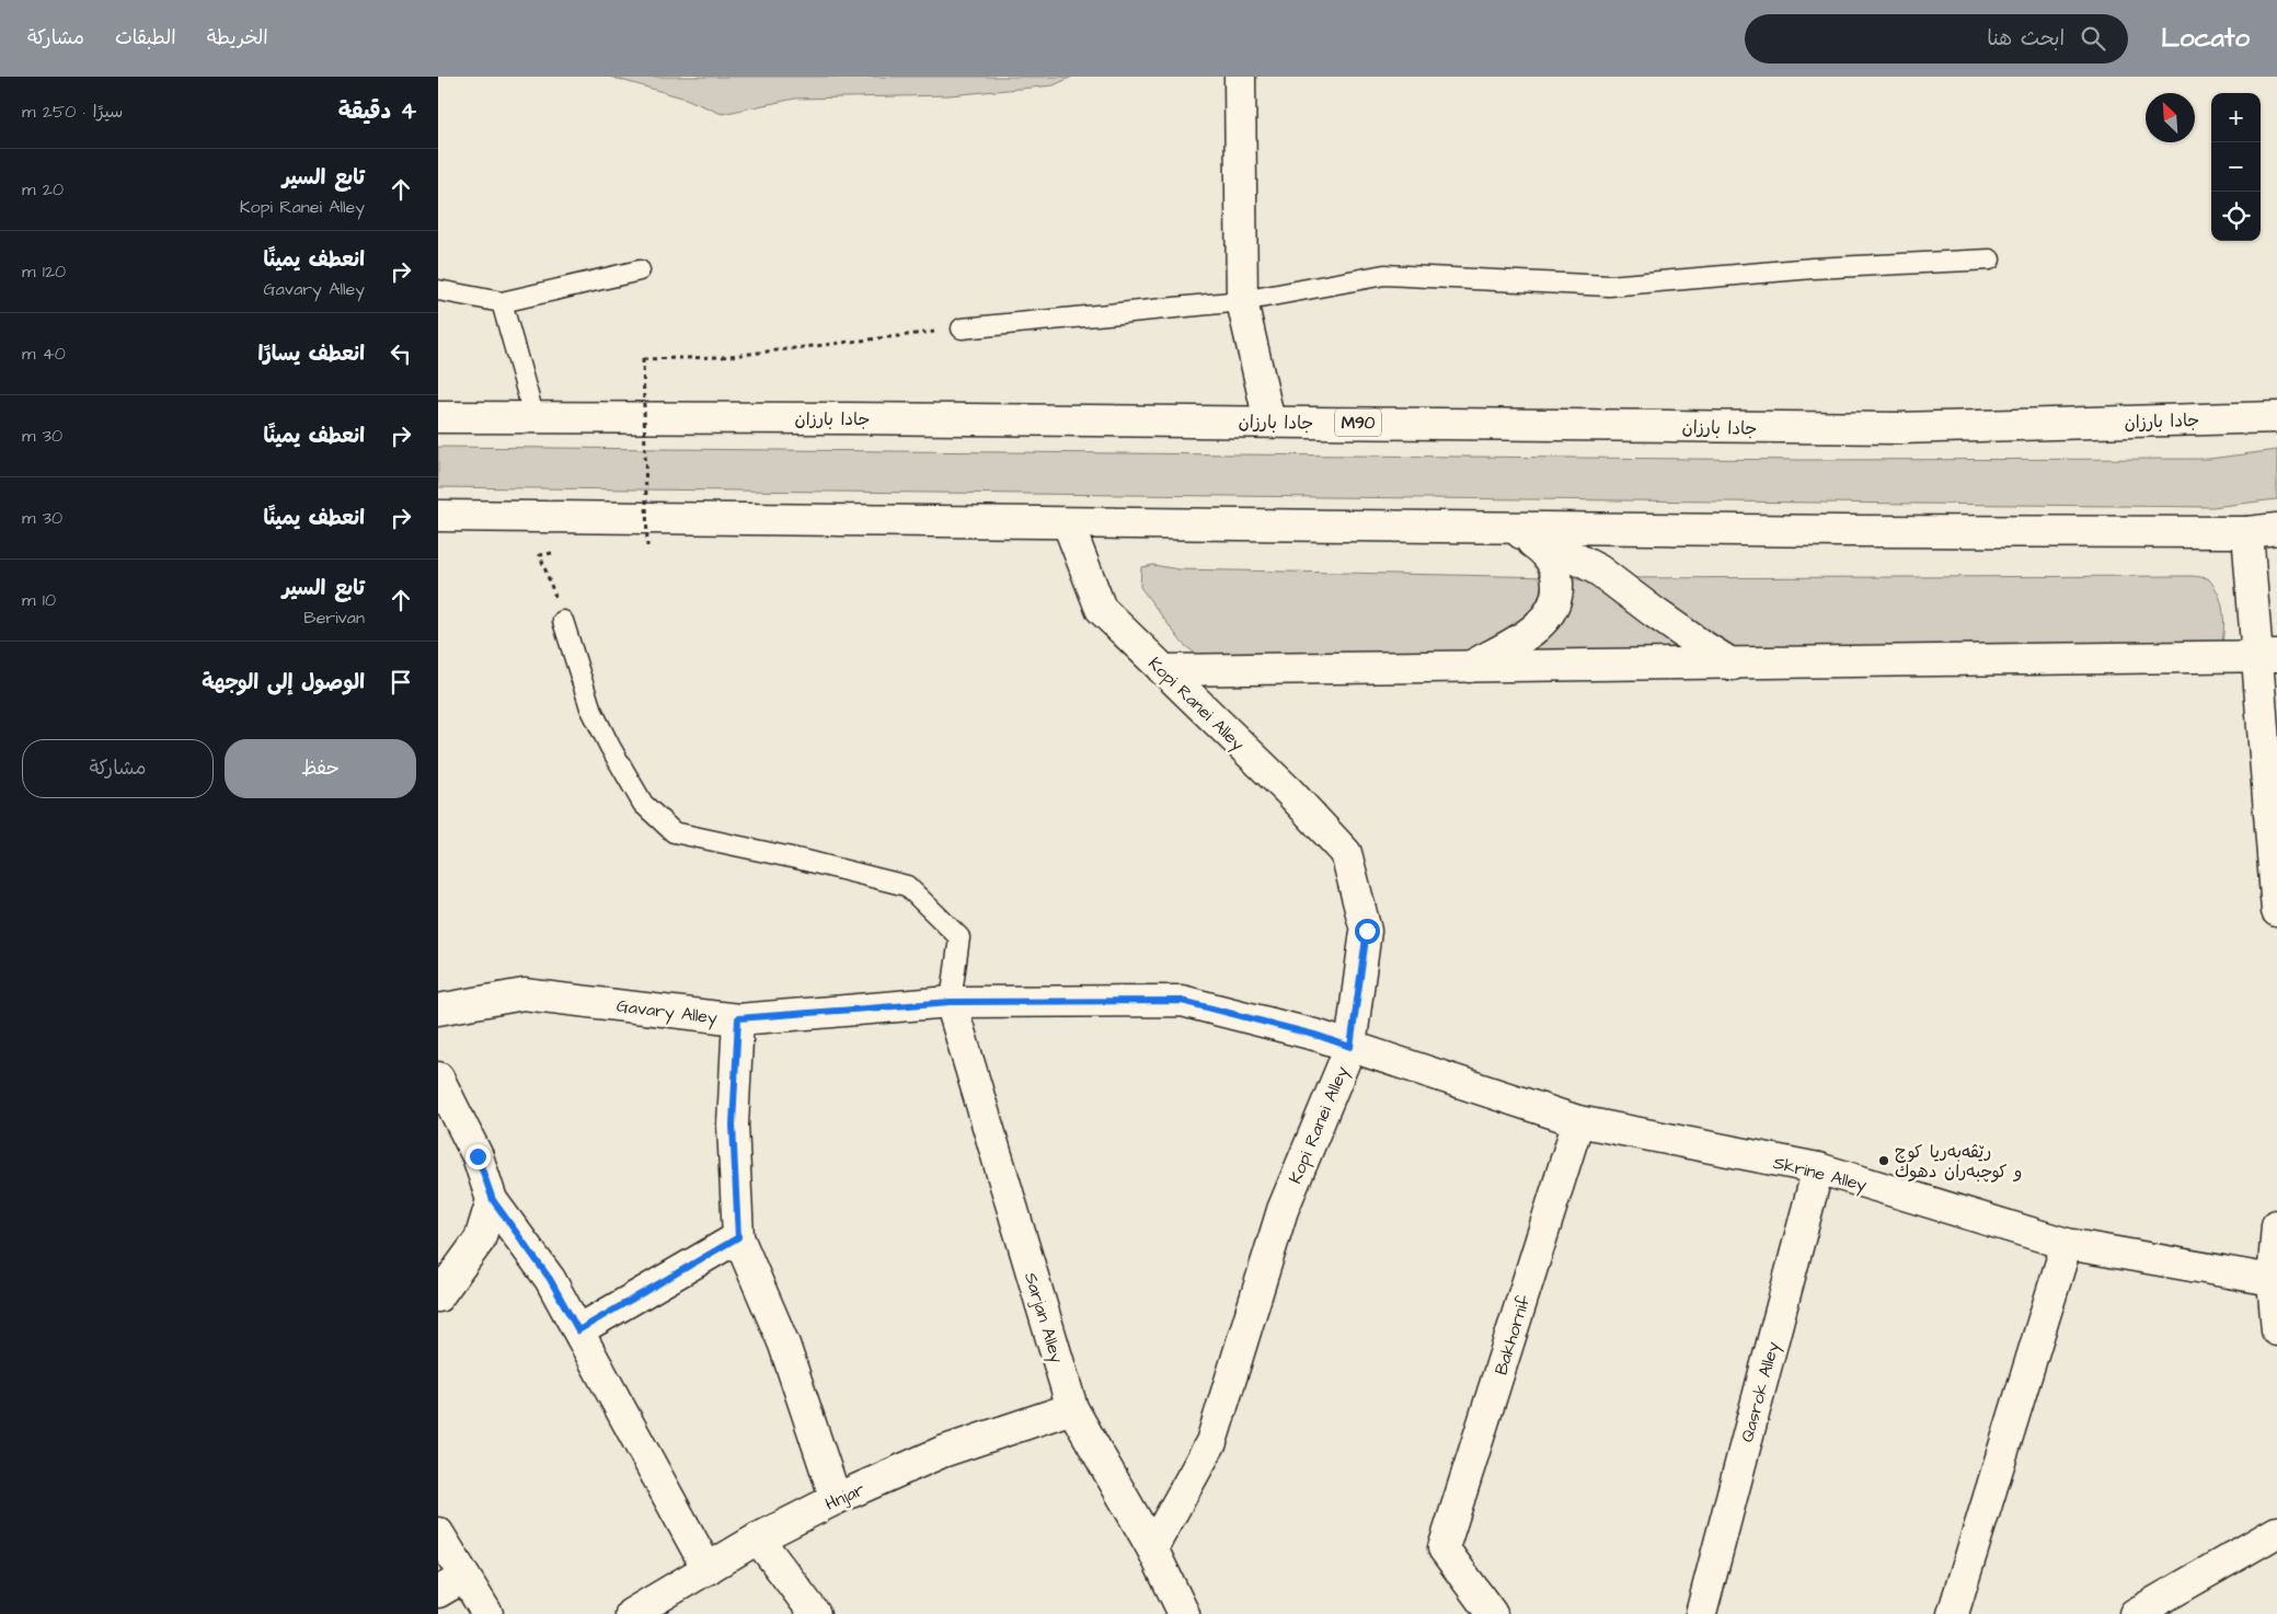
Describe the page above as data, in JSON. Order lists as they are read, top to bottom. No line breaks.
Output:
{"streets":{"main road":["جادا بارزان","M90","Kopi Ranei Alley","Gavary Alley","Skrine Alley","Sarjan Alley","Bakhornif","Qasrok Alley","Hnjar"]},"crossings":[["Kopi Ranei Alley","Gavary Alley"],["Kopi Ranei Alley","Skrine Alley"],["Kopi Ranei Alley","Sarjan Alley"],["Gavary Alley","Skrine Alley"],["Gavary Alley","Sarjan Alley"],["Skrine Alley","Bakhornif"],["Skrine Alley","Qasrok Alley"],["Sarjan Alley","Hnjar"]],"places":["رێڤه‌به‌ریا كوچ و كوچبه‌ران دهوك"],"north":"top left","page":{"header":"Locato","search":"ابحث هنا","nav":["الخريطة","الطبقات","مشاركة"],"heading":["4 دقيقة","سيرًا · 250 m"],"map_buttons":["+","−"],"list":[["تابع السير","Kopi Ranei Alley","20 m"],["انعطف يمينًا","Gavary Alley","120 m"],["انعطف يسارًا","40 m"],["انعطف يمينًا","30 m"],["انعطف يمينًا","30 m"],["تابع السير","Berivan","10 m"],"الوصول إلى الوجهة"],"buttons":["حفظ","مشاركة"]}}
